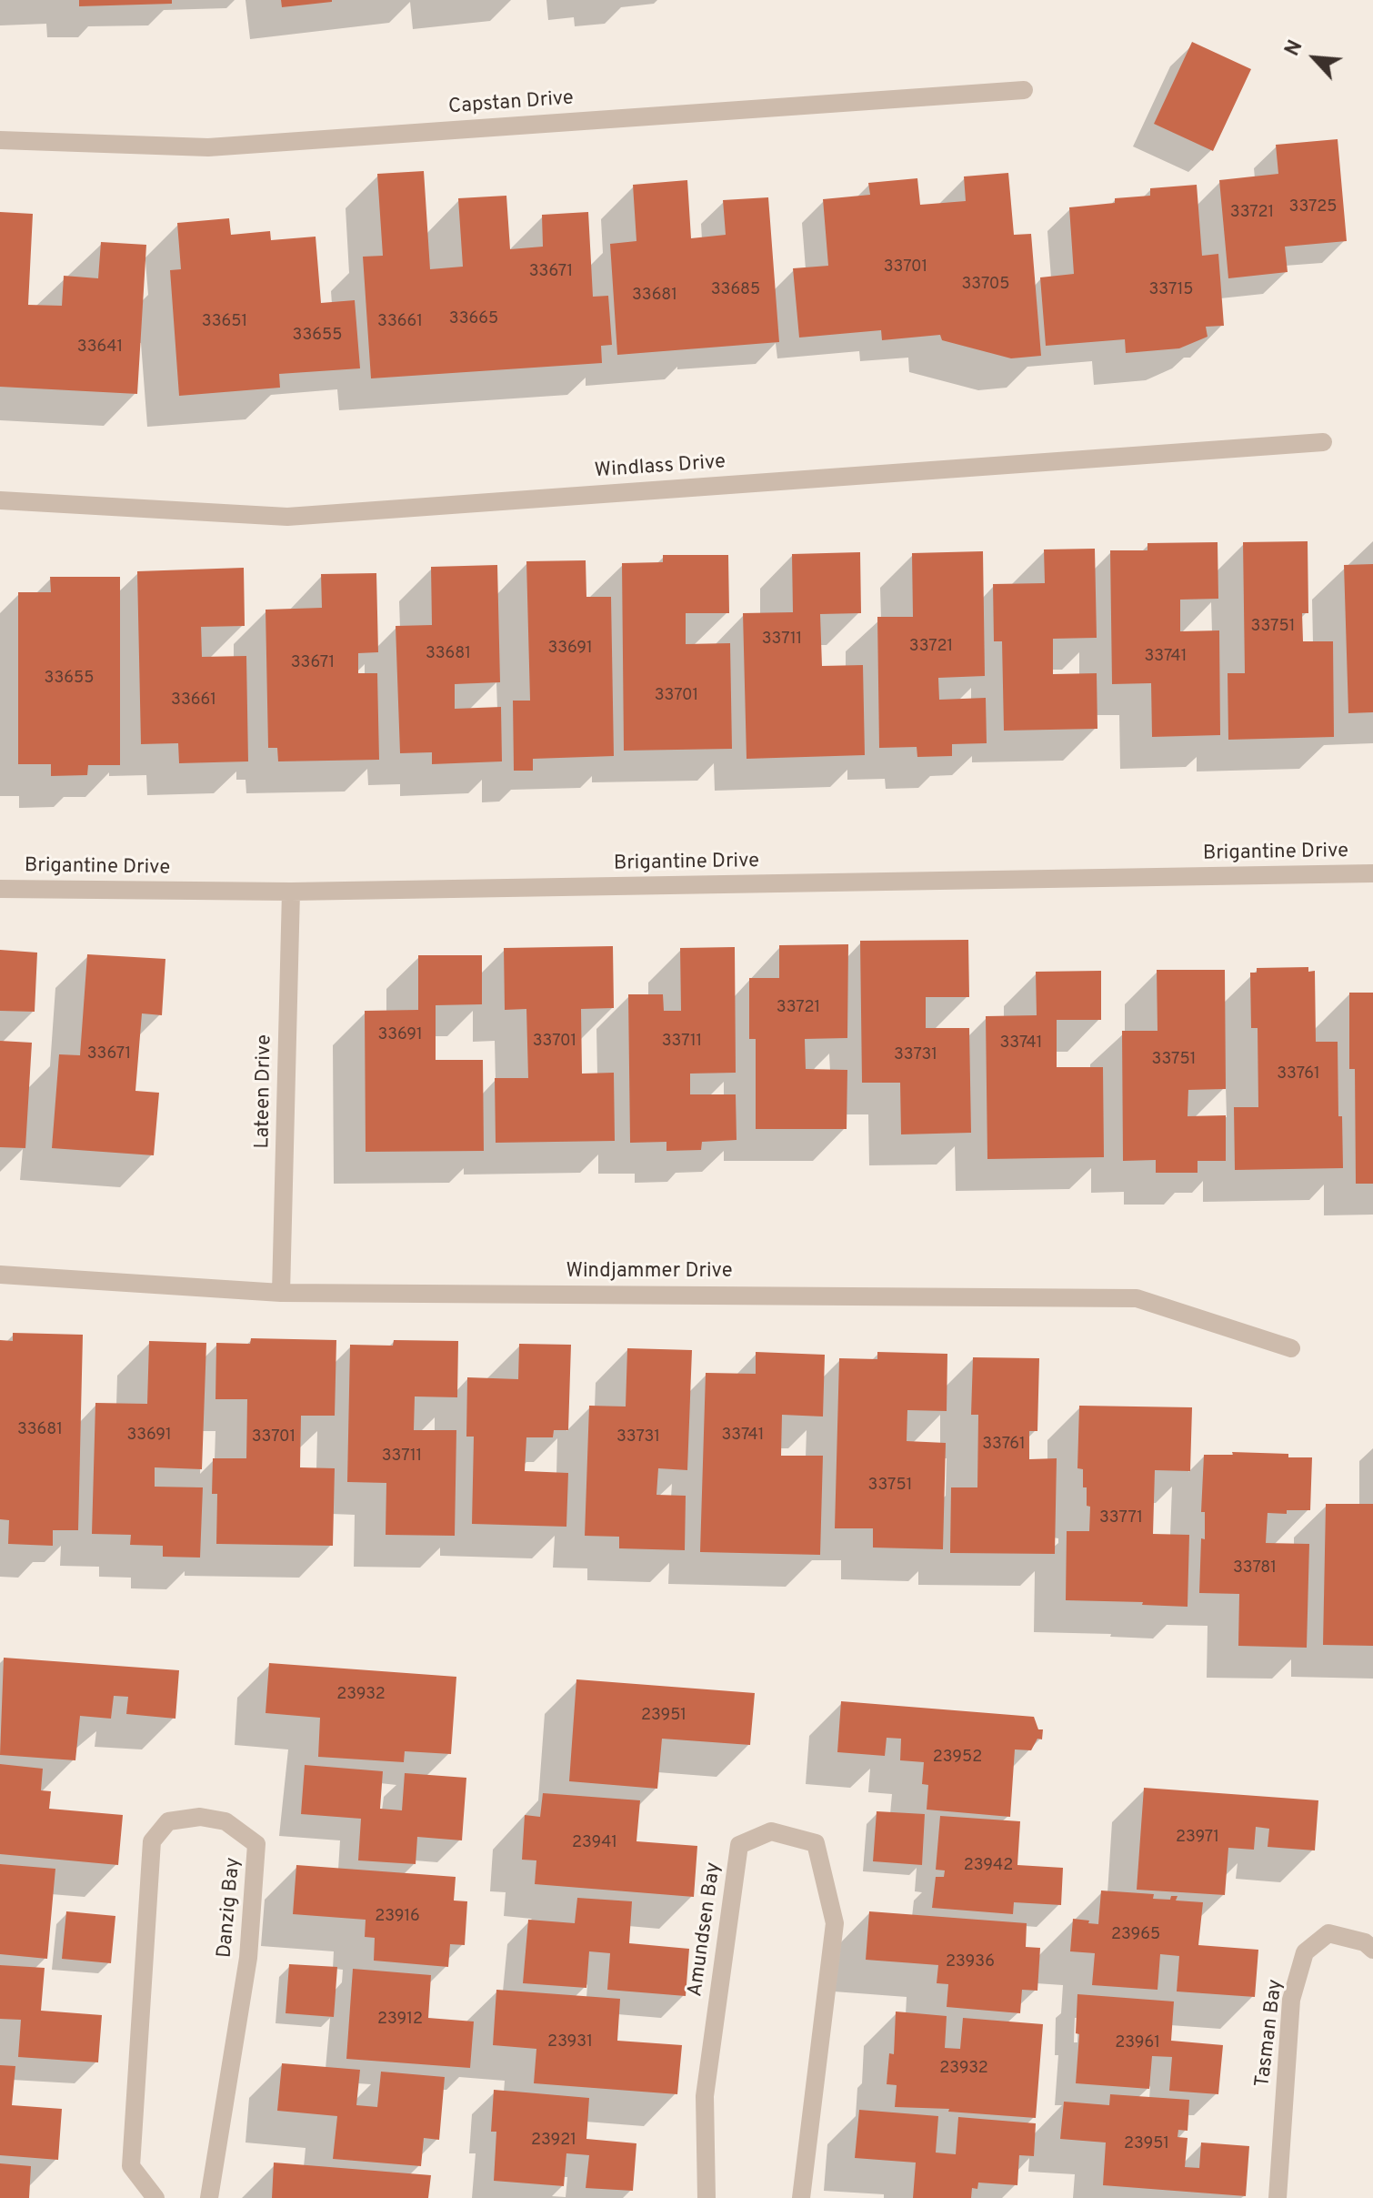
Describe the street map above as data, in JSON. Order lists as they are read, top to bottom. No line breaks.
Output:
{"streets":{"street":["Capstan Drive","Windlass Drive","Brigantine Drive","Lateen Drive","Windjammer Drive","Danzig Bay","Amundsen Bay","Tasman Bay"]},"crossings":[["Brigantine Drive","Lateen Drive"],["Lateen Drive","Windjammer Drive"]],"house_numbers":["33725","33721","33701","33671","33705","33685","33715","33681","33665","33651","33661","33655","33641","33751","33711","33721","33691","33681","33741","33671","33655","33701","33661","33721","33691","33701","33711","33741","33671","33731","33751","33761","33681","33691","33741","33701","33731","33761","33711","33751","33771","33781","23932","23951","23952","23971","23941","23942","23916","23965","23936","23912","23931","23961","23932","23921","23951"],"north":"top left"}
